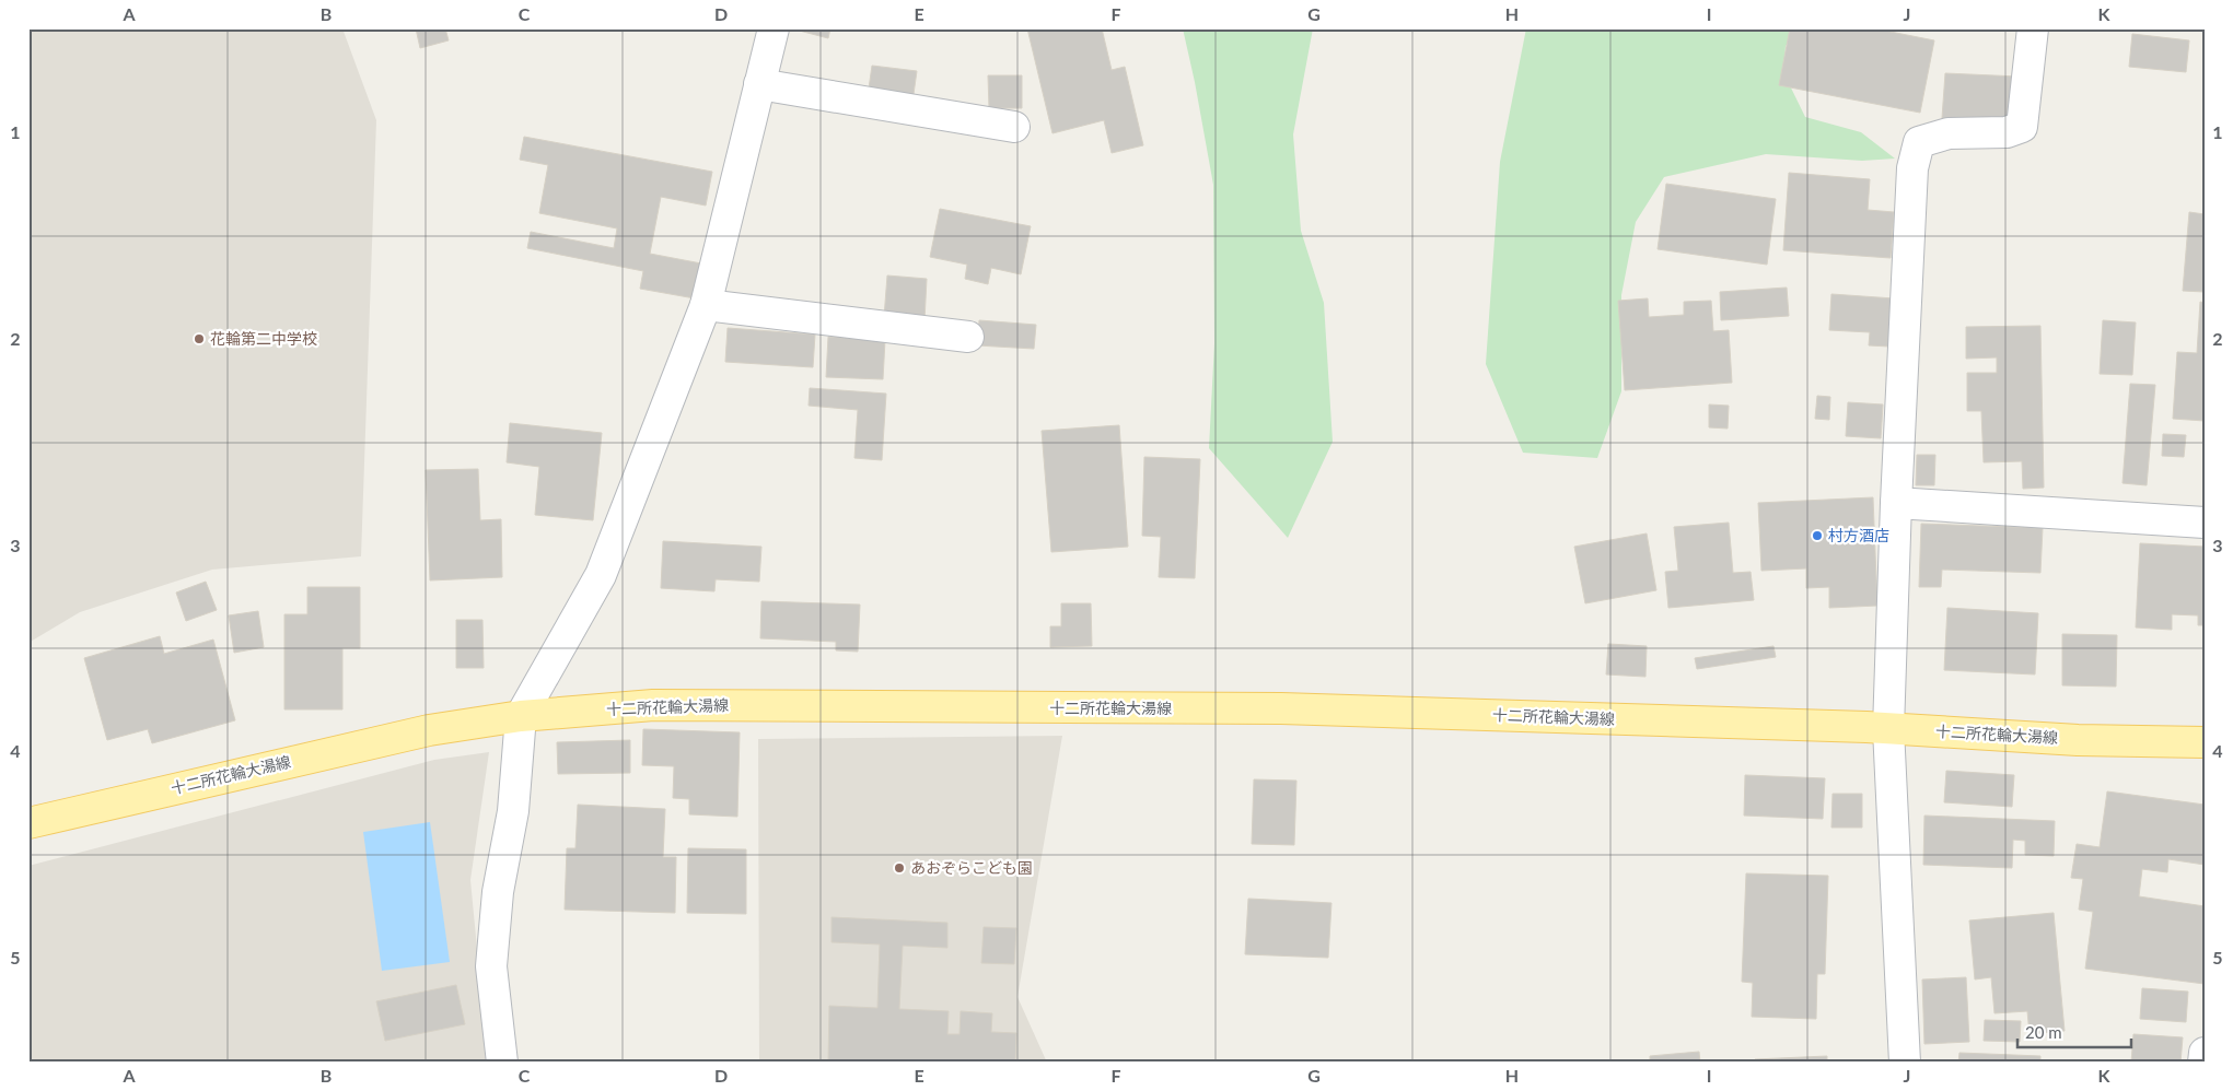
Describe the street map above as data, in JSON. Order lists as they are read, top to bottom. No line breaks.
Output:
{"streets":{"main road":["十二所花輪大湯線"]},"places":["花輪第二中学校","村方酒店","あおぞらこども園"],"scale_bar":"20 m","grid":{"columns":["A","B","C","D","E","F","G","H","I","J","K"],"rows":["1","2","3","4","5"]}}
